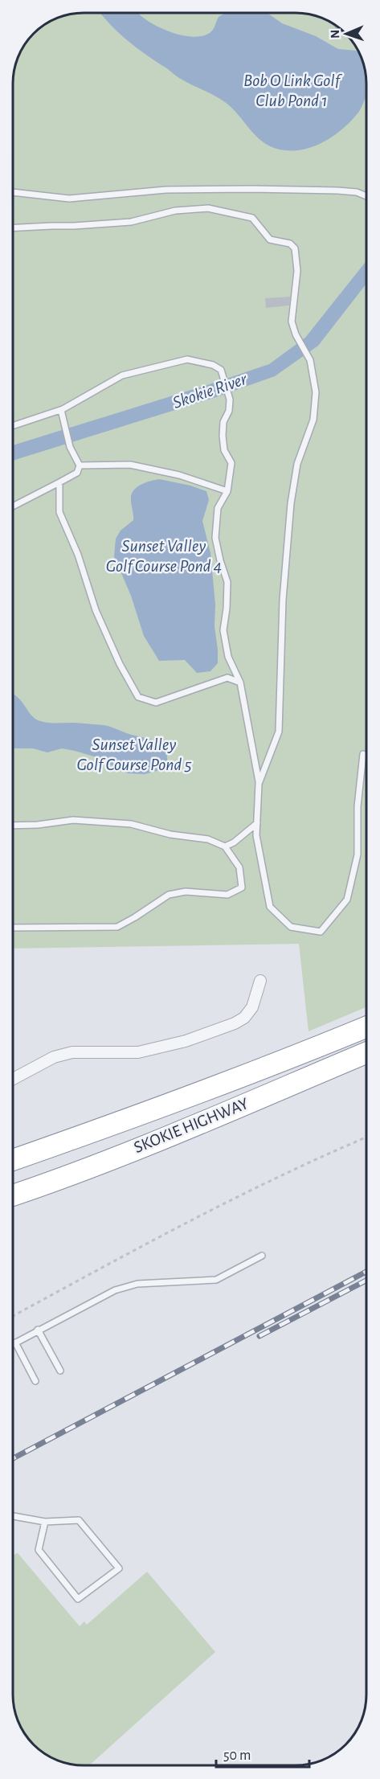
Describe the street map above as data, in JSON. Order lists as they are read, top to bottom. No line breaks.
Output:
{"streets":{"highway":["SKOKIE HIGHWAY"]},"water":["Bob O Link Golf Club Pond 1","Skokie River","Sunset Valley Golf Course Pond 4","Sunset Valley Golf Course Pond 5"],"scale_bar":"50 m","north":"left"}
